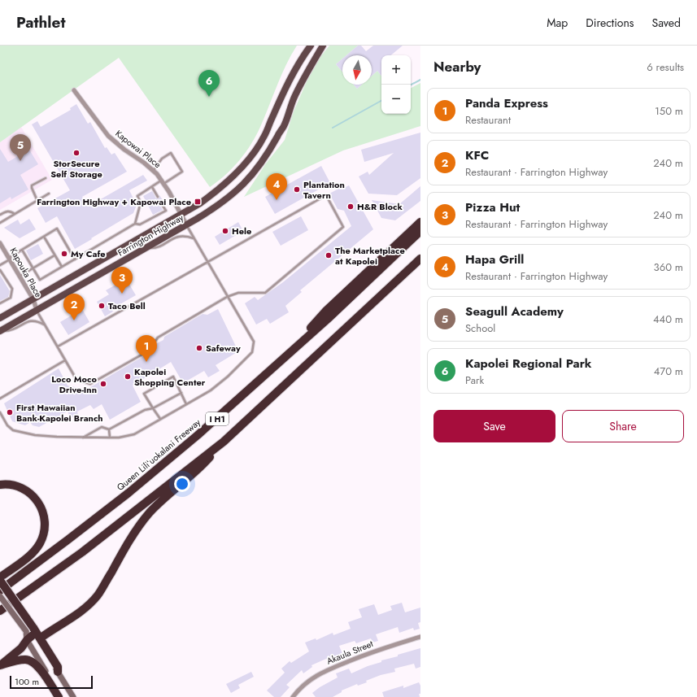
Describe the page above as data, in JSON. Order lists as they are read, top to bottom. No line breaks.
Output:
{"streets":{"highway":["I H1","Queen Liliʻuokalani Freeway"],"main road":["Farrington Highway"],"street":["Kapowai Place","Kapouka Place","Akaula Street"]},"crossings":[["Kapowai Place","Farrington Highway"],["Farrington Highway","Kapouka Place"]],"places":{"other":["StorSecure Self Storage","Plantation Tavern","H&R Block","Hele","My Cafe","The Marketplace at Kapolei","Taco Bell","Safeway","Kapolei Shopping Center","Loco Moco Drive-Inn","First Hawaiian Bank-Kapolei Branch"],"transit":["Farrington Highway + Kapowai Place"]},"scale_bar":"100 m","north":"bottom","page":{"header":"Pathlet","nav":["Map","Directions","Saved"],"heading":["Nearby","6 results"],"map_buttons":["+","−"],"pins":["6","5","4","3","2","1"],"list":[{"mark":"1","name":"Panda Express","note":"Restaurant","value":"150 m"},{"mark":"2","name":"KFC","note":"Restaurant · Farrington Highway","value":"240 m"},{"mark":"3","name":"Pizza Hut","note":"Restaurant · Farrington Highway","value":"240 m"},{"mark":"4","name":"Hapa Grill","note":"Restaurant · Farrington Highway","value":"360 m"},{"mark":"5","name":"Seagull Academy","note":"School","value":"440 m"},{"mark":"6","name":"Kapolei Regional Park","note":"Park","value":"470 m"}],"buttons":["Save","Share"],"scale":"100 m"}}
